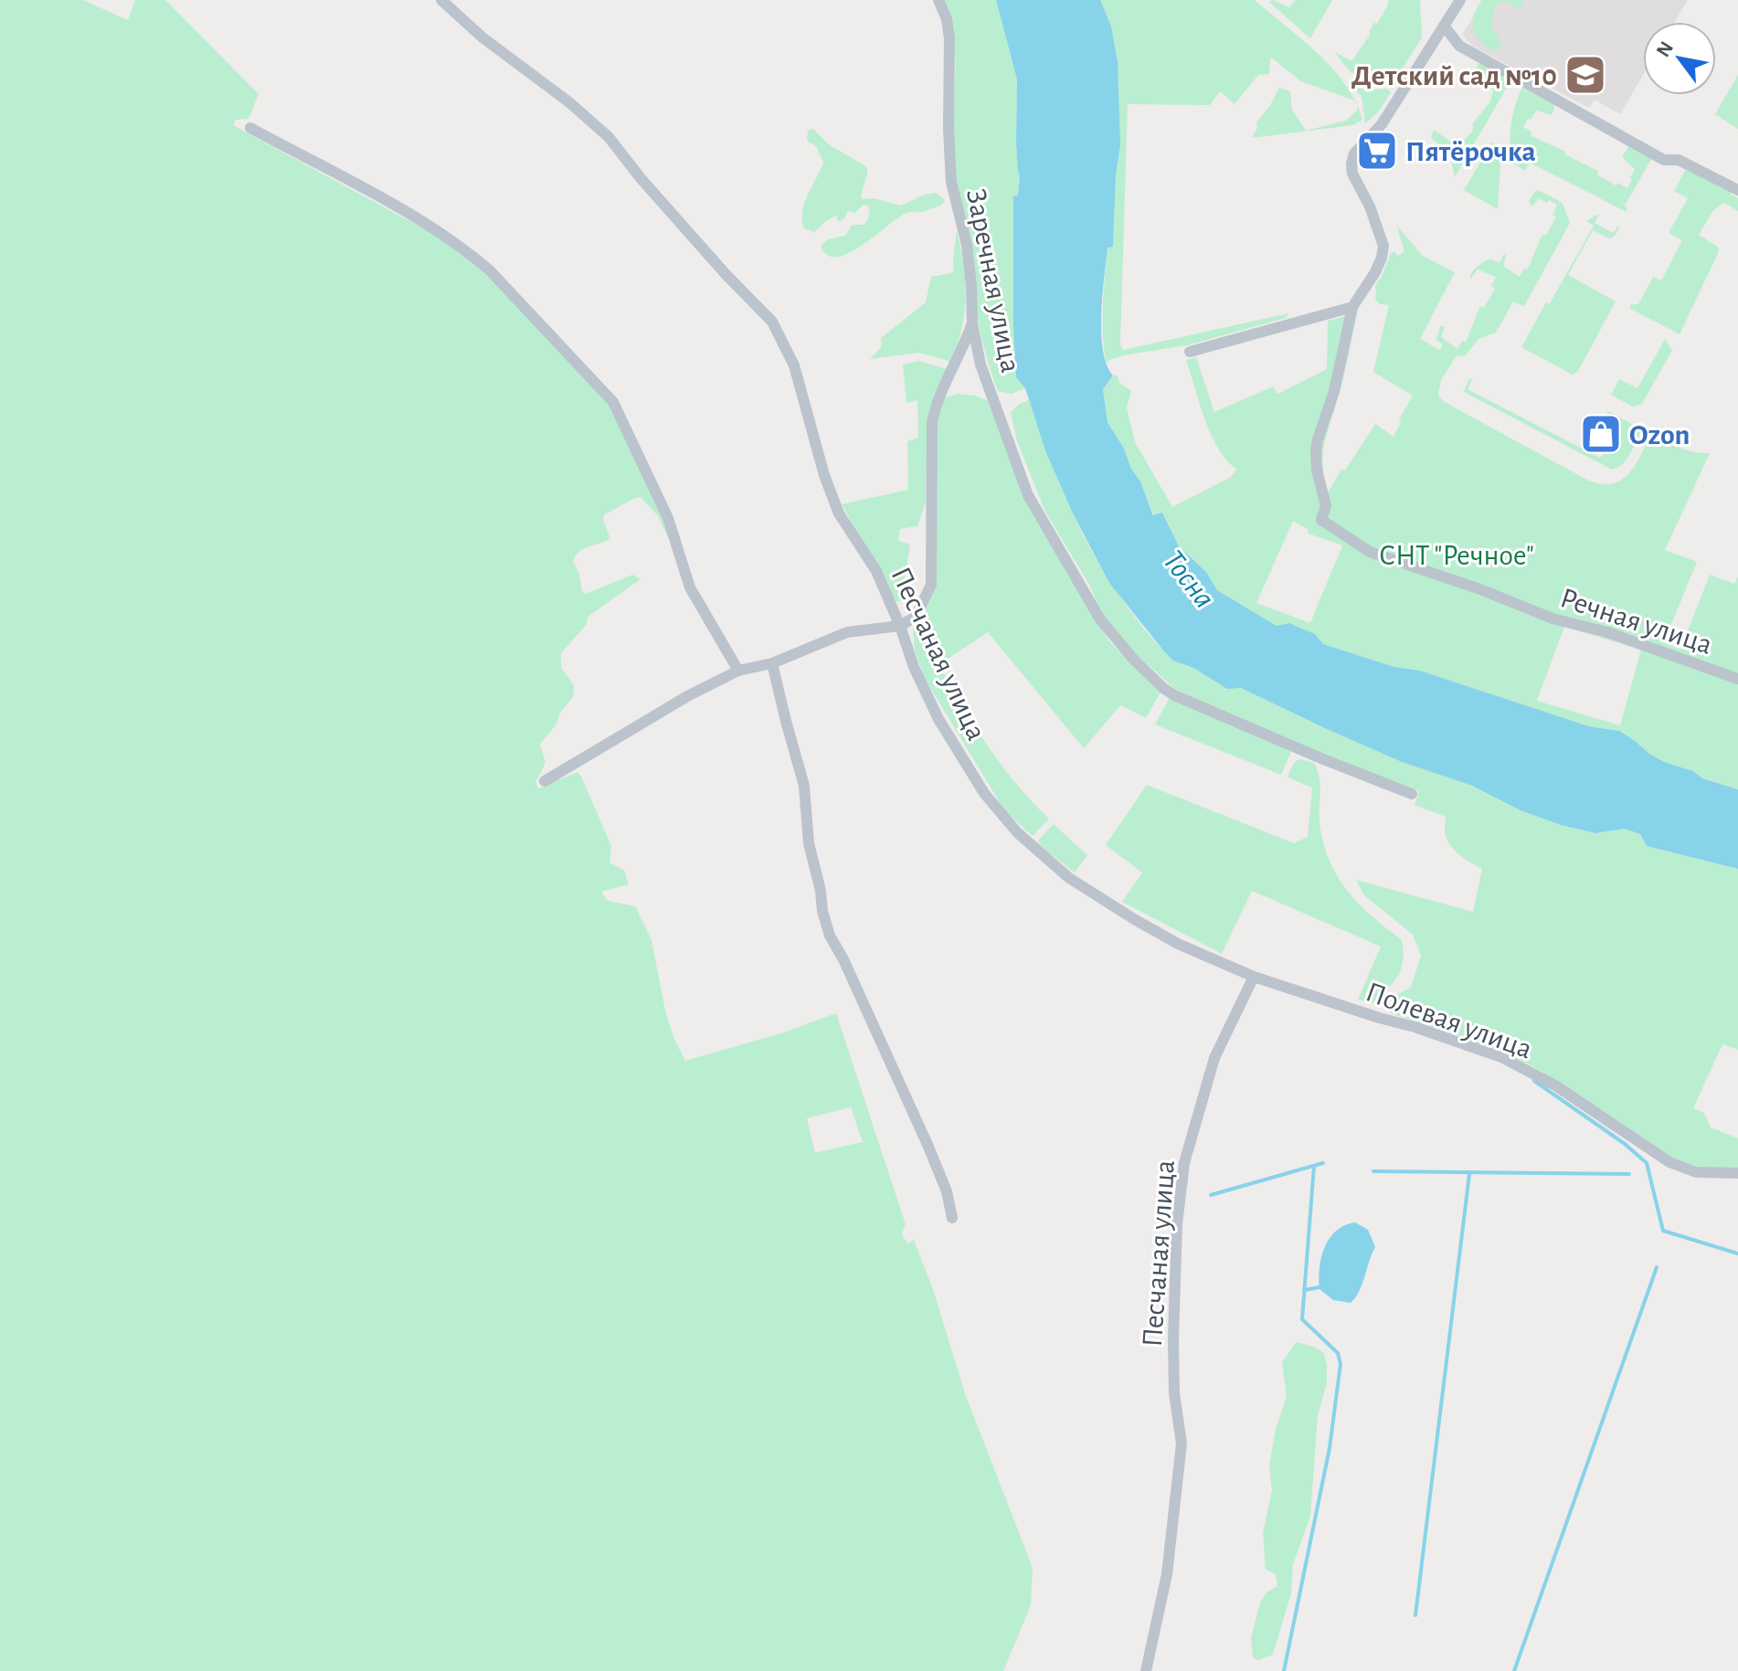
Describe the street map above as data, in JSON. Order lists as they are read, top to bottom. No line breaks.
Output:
{"streets":{"street":["Заречная улица","Речная улица","Песчаная улица","Полевая улица"]},"crossings":[["Песчаная улица","Полевая улица"]],"water":["Тосна"],"parks":["СНТ \"Речное\""],"places":{"school or university":["Детский сад №10"],"supermarket":["Пятёрочка"],"shop":["Ozon"]},"north":"top left"}
